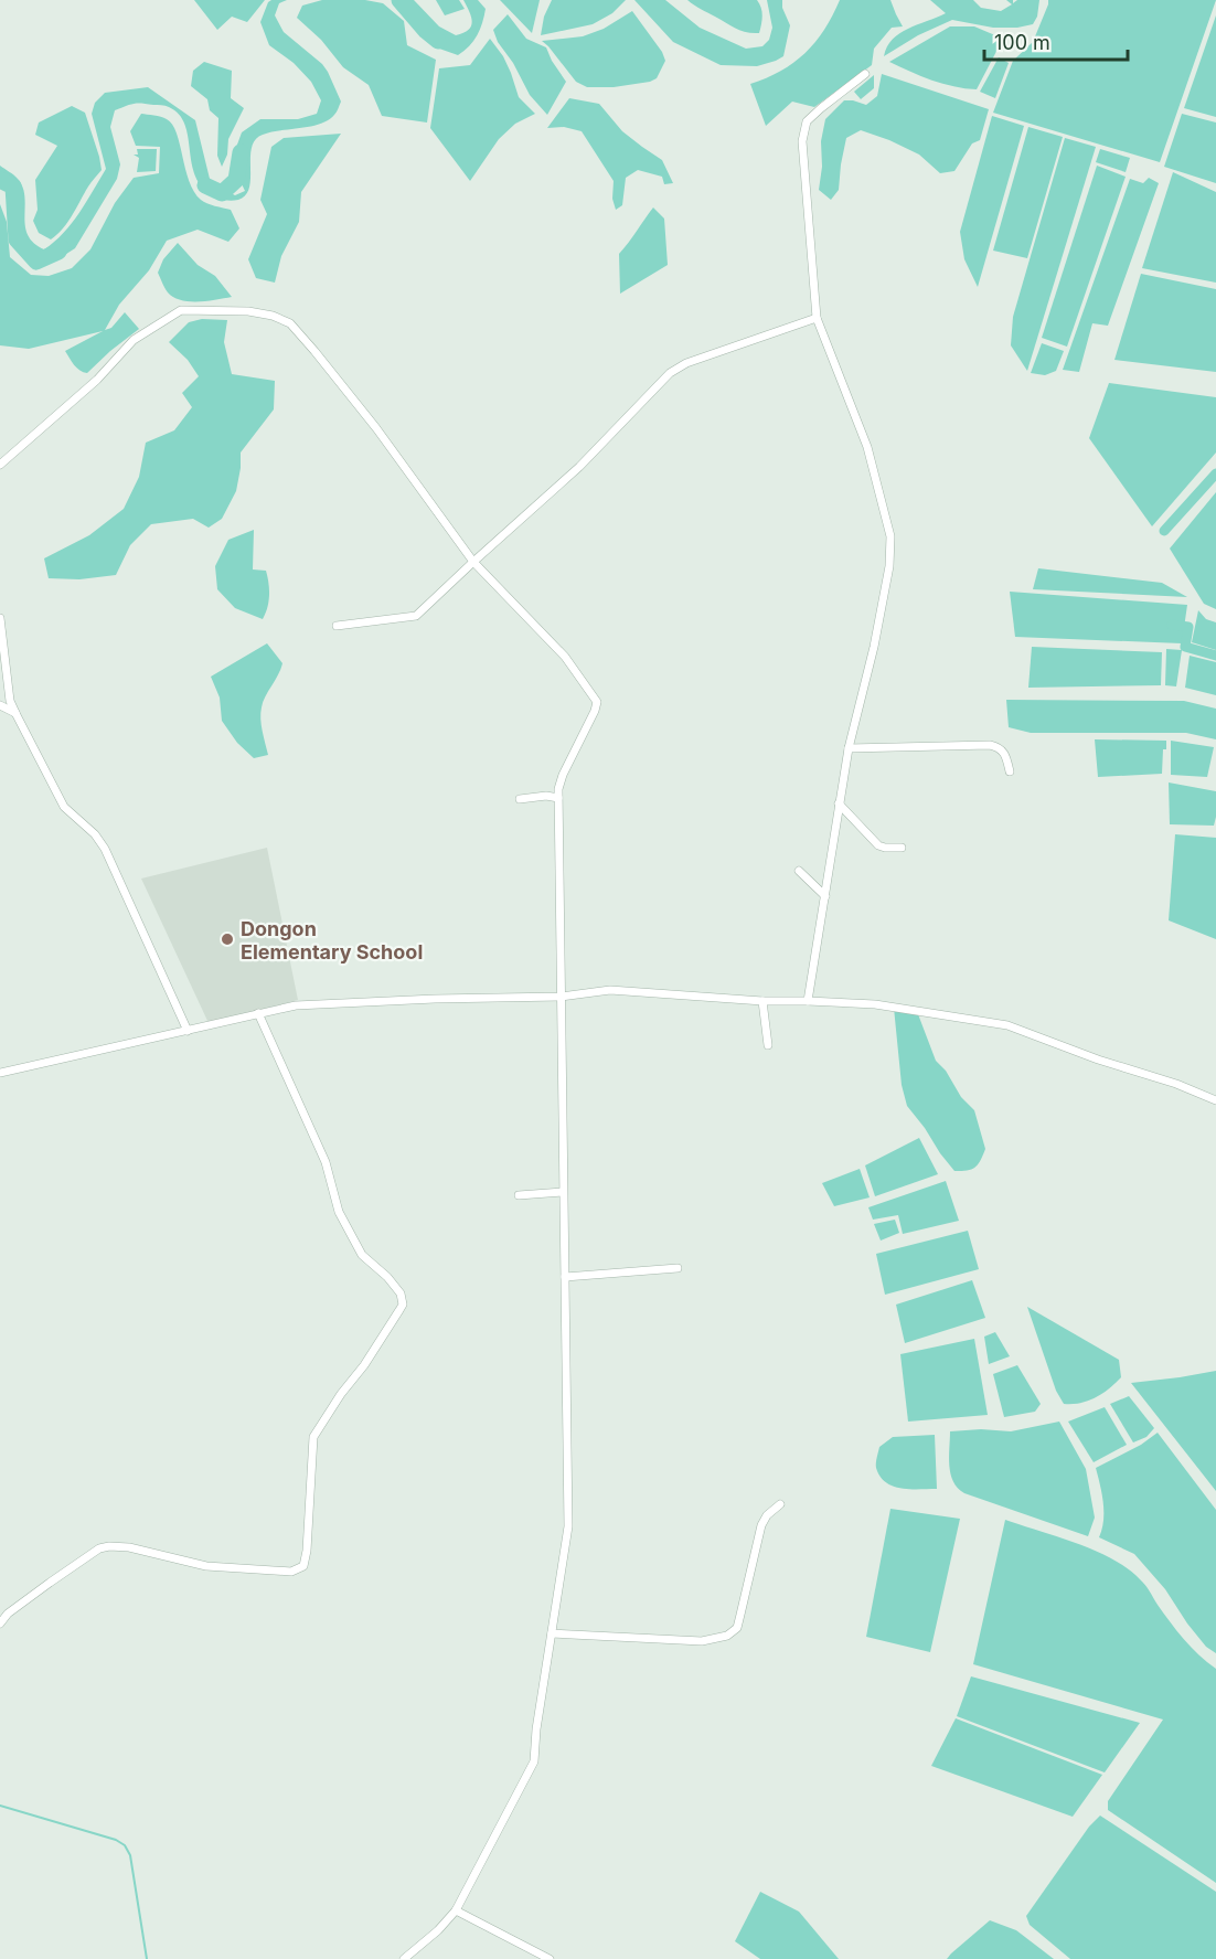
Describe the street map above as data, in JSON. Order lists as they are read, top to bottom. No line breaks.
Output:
{"places":["Dongon Elementary School"],"scale_bar":"100 m"}
